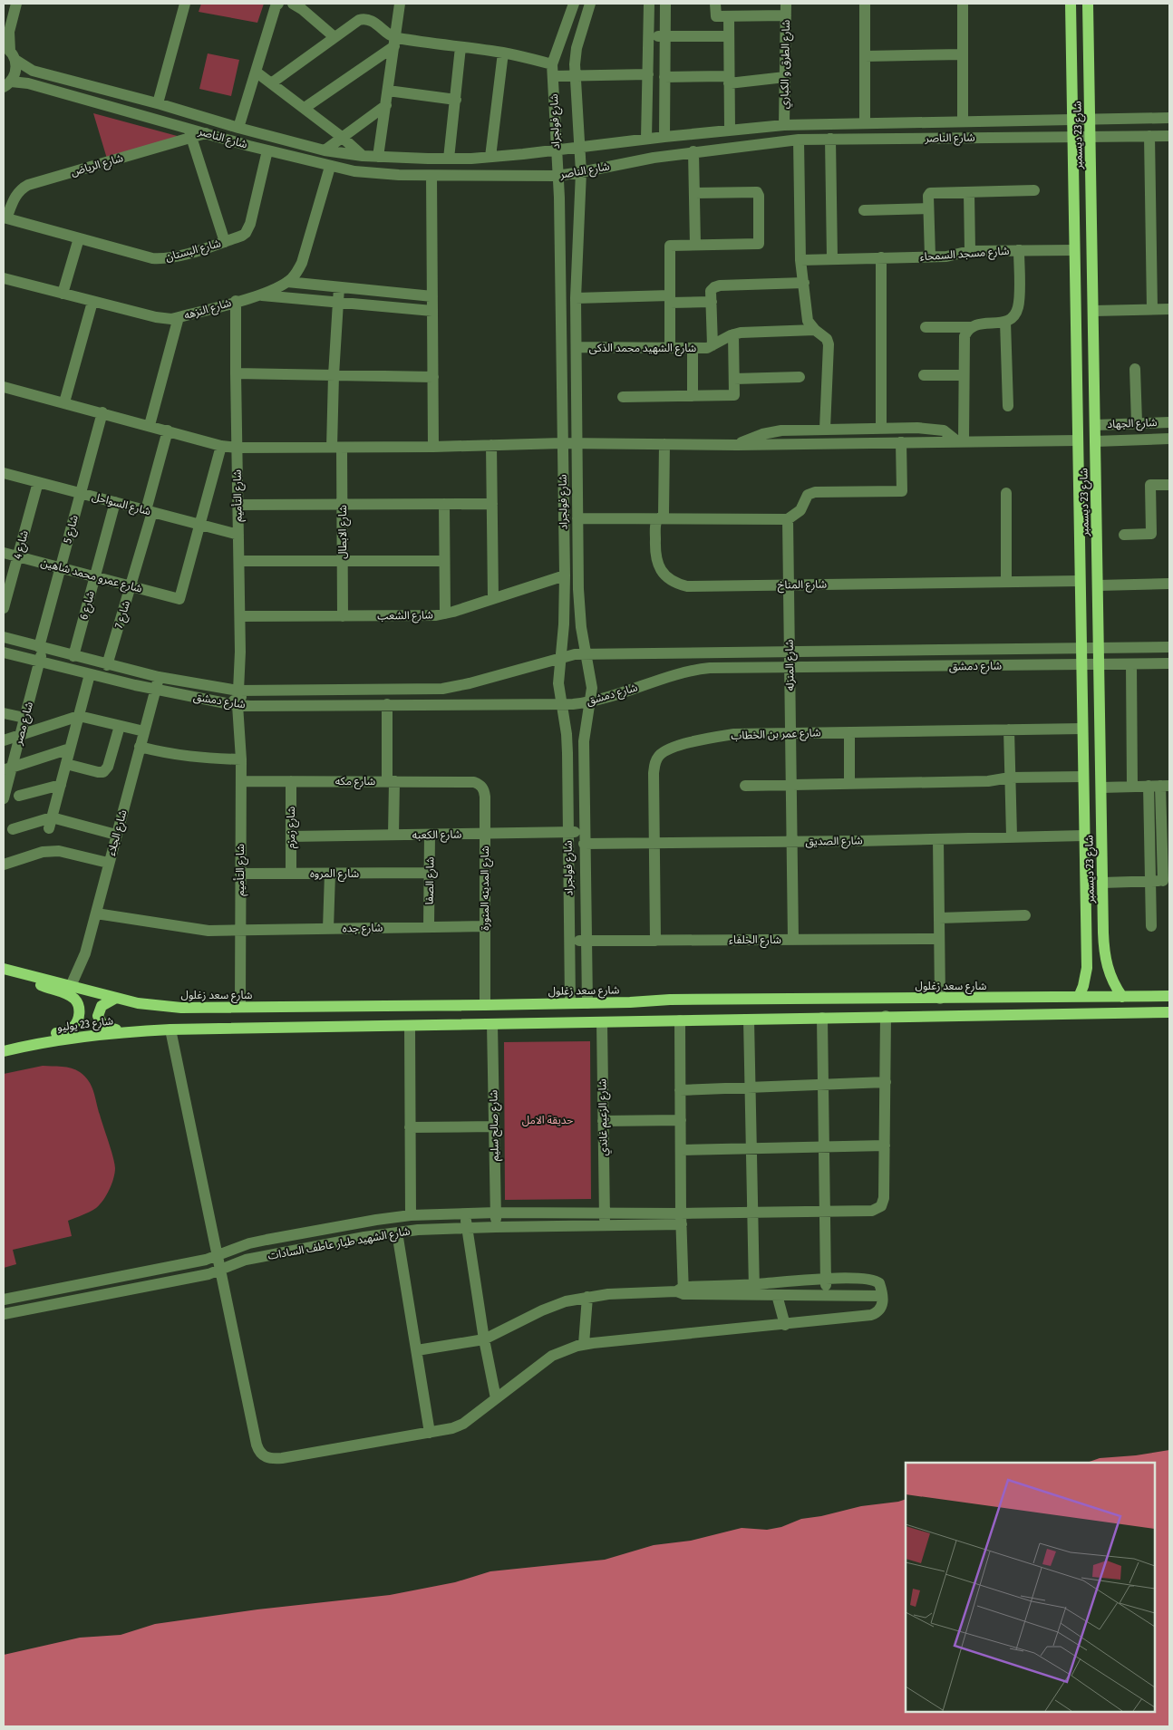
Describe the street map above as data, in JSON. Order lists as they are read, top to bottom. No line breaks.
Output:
{"streets":{"main road":["شارع 23 ديسمبر","شارع سعد زغلول","شارع 23 يوليو"],"street":["شارع الطرق و الكباري","شارع فولجراد","شارع الناصر","شارع الرياض","شارع البستان","شارع مسجد السمحاء","شارع النزهه","شارع الشهيد محمد الذكى","شارع الجهاد","شارع التأميم","شارع السواحل","شارع 5","شارع الابطال","شارع 4","شارع عمرو محمد شاهين","شارع المناخ","شارع 6","شارع 7","شارع الشعب","شارع المنزله","شارع دمشق","شارع مصر","شارع عمر بن الخطاب","شارع مكه","شارع زمزم","شارع الجلاء","شارع الكعبه","شارع الصديق","شارع المروه","شارع الصفا","شارع المدينه المنورة","شارع جده","شارع الخلفاء","شارع الزعيم غاندي","شارع صالح سليم","شارع الشهيد طيار عاطف السادات"]},"crossings":[["شارع الطرق و الكباري","شارع الناصر"],["شارع فولجراد","شارع الناصر"],["شارع فولجراد","شارع الشهيد محمد الذكى"],["شارع فولجراد","شارع الشعب"],["شارع فولجراد","شارع دمشق"],["شارع فولجراد","شارع الكعبه"],["شارع فولجراد","شارع الصديق"],["شارع فولجراد","شارع الخلفاء"],["شارع فولجراد","شارع سعد زغلول"],["شارع 23 ديسمبر","شارع الناصر"],["شارع 23 ديسمبر","شارع مسجد السمحاء"],["شارع 23 ديسمبر","شارع الجهاد"],["شارع 23 ديسمبر","شارع المناخ"],["شارع 23 ديسمبر","شارع دمشق"],["شارع 23 ديسمبر","شارع عمر بن الخطاب"],["شارع 23 ديسمبر","شارع الصديق"],["شارع 23 ديسمبر","شارع سعد زغلول"],["شارع الناصر","شارع الرياض"],["شارع الناصر","شارع البستان"],["شارع الناصر","شارع النزهه"],["شارع الرياض","شارع البستان"],["شارع النزهه","شارع التأميم"],["شارع التأميم","شارع السواحل"],["شارع التأميم","شارع الشعب"],["شارع التأميم","شارع دمشق"],["شارع التأميم","شارع مكه"],["شارع التأميم","شارع المروه"],["شارع التأميم","شارع جده"],["شارع التأميم","شارع سعد زغلول"],["شارع السواحل","شارع 5"],["شارع السواحل","شارع 4"],["شارع السواحل","شارع عمرو محمد شاهين"],["شارع السواحل","شارع 6"],["شارع السواحل","شارع 7"],["شارع 5","شارع عمرو محمد شاهين"],["شارع 5","شارع دمشق"],["شارع 5","شارع مصر"],["شارع الابطال","شارع الشعب"],["شارع 4","شارع عمرو محمد شاهين"],["شارع عمرو محمد شاهين","شارع 6"],["شارع عمرو محمد شاهين","شارع 7"],["شارع المناخ","شارع المنزله"],["شارع 6","شارع دمشق"],["شارع 7","شارع دمشق"],["شارع المنزله","شارع دمشق"],["شارع المنزله","شارع عمر بن الخطاب"],["شارع المنزله","شارع الصديق"],["شارع المنزله","شارع الخلفاء"],["شارع دمشق","شارع مصر"],["شارع دمشق","شارع الجلاء"],["شارع عمر بن الخطاب","شارع الصديق"],["شارع عمر بن الخطاب","شارع الخلفاء"],["شارع مكه","شارع زمزم"],["شارع مكه","شارع المدينه المنورة"],["شارع زمزم","شارع الكعبه"],["شارع زمزم","شارع المروه"],["شارع الجلاء","شارع جده"],["شارع الجلاء","شارع سعد زغلول"],["شارع الكعبه","شارع الصفا"],["شارع الكعبه","شارع المدينه المنورة"],["شارع المروه","شارع الصفا"],["شارع الصفا","شارع جده"],["شارع المدينه المنورة","شارع جده"],["شارع المدينه المنورة","شارع سعد زغلول"],["شارع الزعيم غاندي","شارع الشهيد طيار عاطف السادات"],["شارع صالح سليم","شارع الشهيد طيار عاطف السادات"]],"parks":["حديقة الامل"]}
